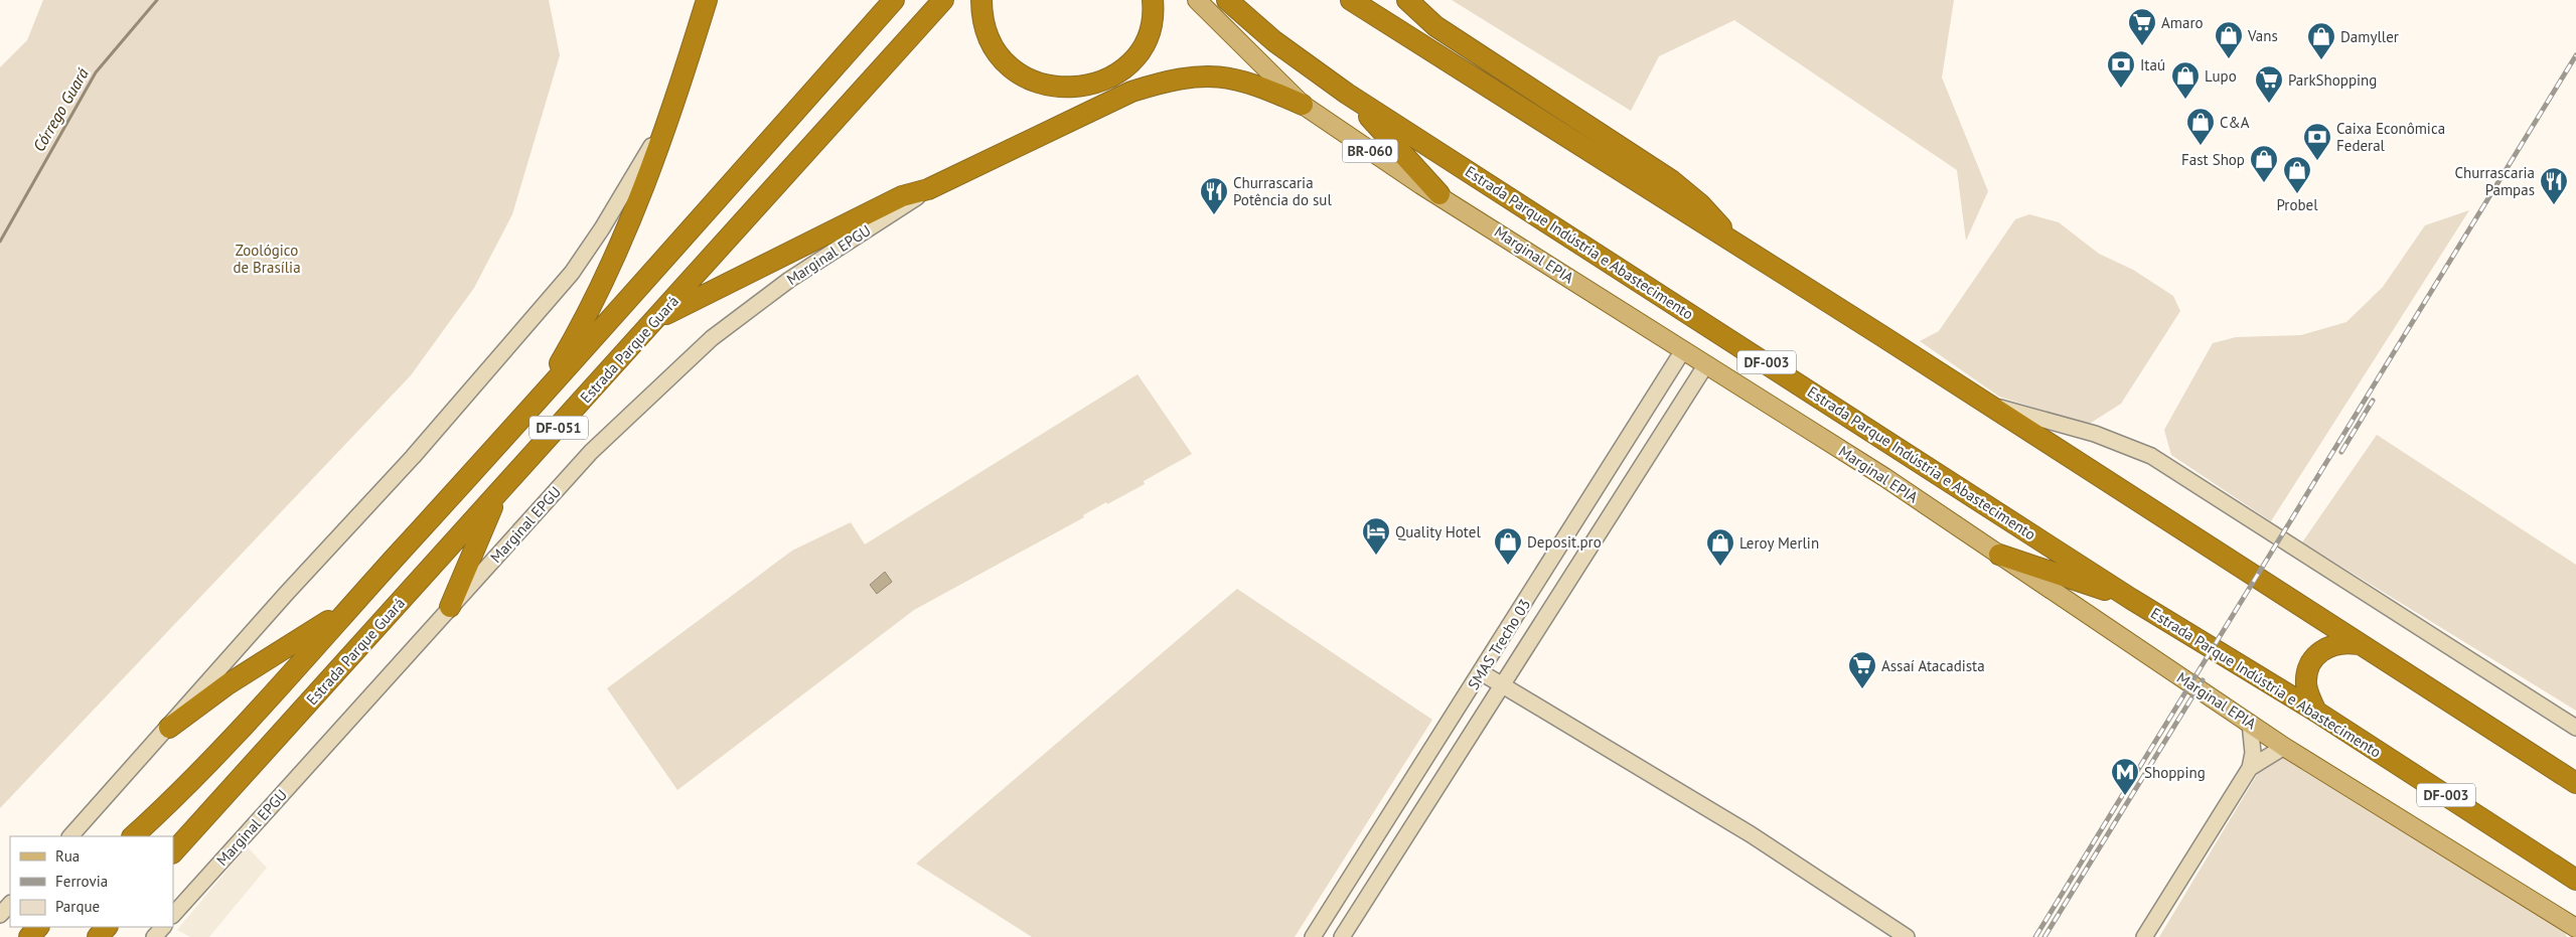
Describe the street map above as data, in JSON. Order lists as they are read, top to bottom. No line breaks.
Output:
{"streets":{"highway":["Estrada Parque Indústria e Abastecimento","Estrada Parque Guará","DF-003","DF-051"],"main road":["BR-060","Marginal EPIA"],"street":["Marginal EPGU","SMAS Trecho 03"]},"crossings":[["Marginal EPIA","SMAS Trecho 03"]],"water":["Córrego Guará"],"parks":["Zoológico de Brasília"],"places":{"supermarket":["Amaro","ParkShopping","Assaí Atacadista"],"shop":["Vans","Damyller","Lupo","C&A","Fast Shop","Probel","Deposit.pro","Leroy Merlin"],"bank":["Itaú","Caixa Econômica Federal"],"restaurant":["Churrascaria Pampas","Churrascaria Potência do sul"],"hotel":["Quality Hotel"],"metro station":["Shopping"]},"legend":["Rua","Ferrovia","Parque"]}
